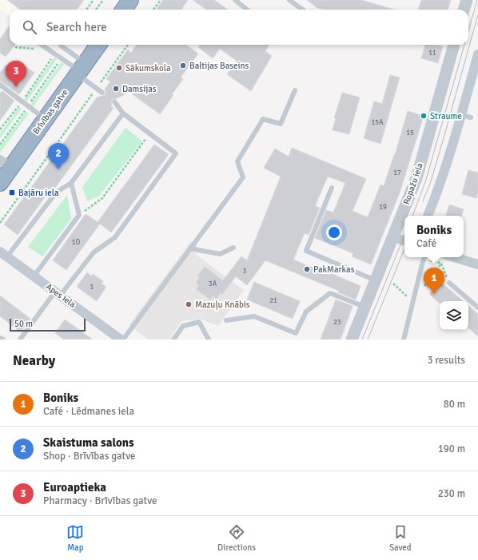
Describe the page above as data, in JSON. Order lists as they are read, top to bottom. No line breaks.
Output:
{"streets":{"highway":["Brīvības gatve"],"street":["Ropažu iela","Apes iela"]},"places":{"other":["Baltijas Baseins","Sākumskola","Damsijas","Straume","PakMarkas","Mazuļu Knābis"],"transit":["Bajāru iela"]},"house_numbers":["11","15A","15","17","19","1D","3","3A","1","21","23"],"scale_bar":"50 m","page":{"search":"Search here","pins":["3","2","1"],"popup":["Boniks","Café"],"scale":"50 m","heading":["Nearby","3 results"],"list":[{"mark":"1","name":"Boniks","note":"Café · Lēdmanes iela","value":"80 m"},{"mark":"2","name":"Skaistuma salons","note":"Shop · Brīvības gatve","value":"190 m"},{"mark":"3","name":"Euroaptieka","note":"Pharmacy · Brīvības gatve","value":"230 m"}],"nav":["Map","Directions","Saved"]}}
